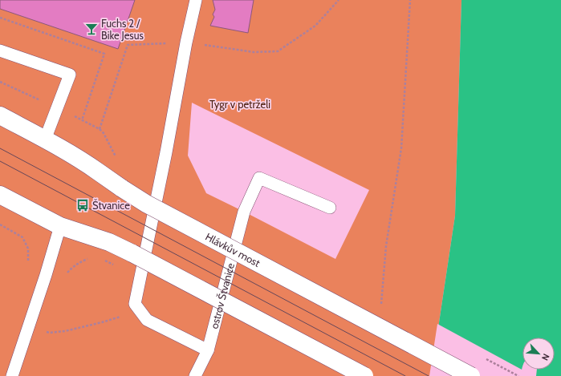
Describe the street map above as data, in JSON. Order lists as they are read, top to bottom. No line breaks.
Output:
{"streets":{"main road":["Hlávkův most"],"lane":["ostrov Štvanice"]},"parks":["Tygr v petrželi"],"places":{"bar":["Fuchs 2 / Bike Jesus"],"bus stop":["Štvanice"]},"north":"bottom right"}
